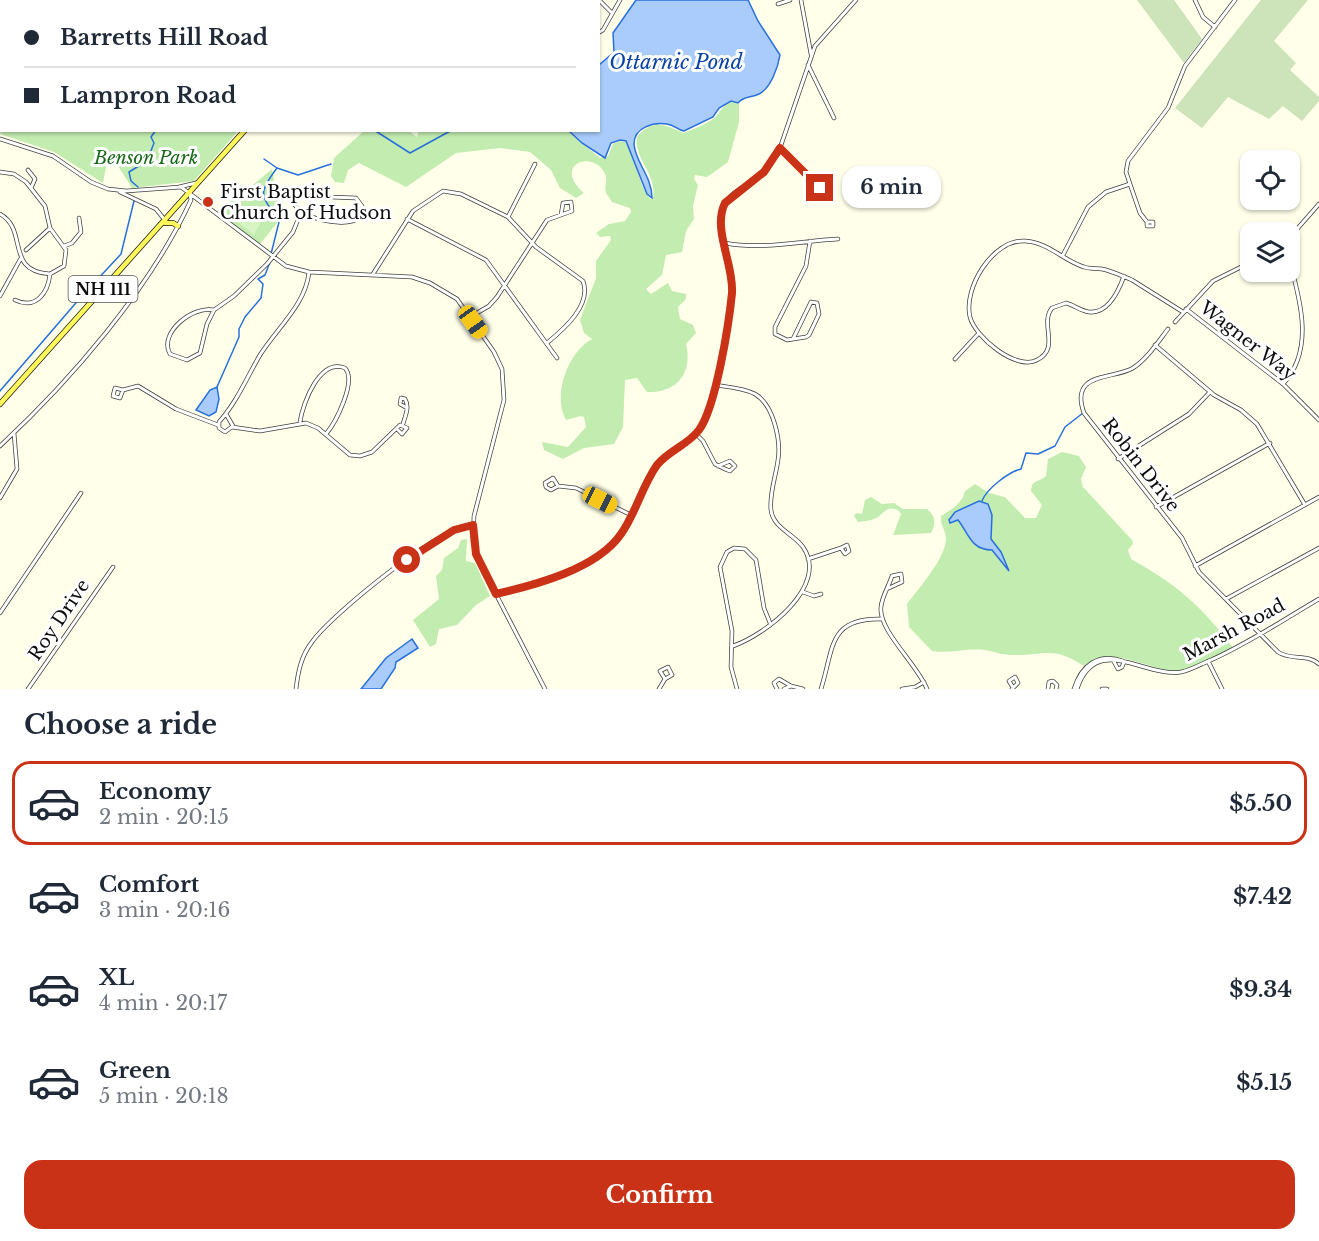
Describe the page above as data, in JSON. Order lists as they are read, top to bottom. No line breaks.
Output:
{"streets":{"main road":["NH 111"],"street":["Wagner Way","Robin Drive","Roy Drive","Marsh Road"]},"crossings":[["Robin Drive","Marsh Road"]],"water":["Ottarnic Pond"],"parks":["Benson Park"],"places":["First Baptist Church of Hudson"],"page":{"banner":["Barretts Hill Road","Lampron Road"],"bubble":"6 min","heading":"Choose a ride","list":[{"name":"Economy","note":"2 min · 20:15","value":"$5.50"},{"name":"Comfort","note":"3 min · 20:16","value":"$7.42"},{"name":"XL","note":"4 min · 20:17","value":"$9.34"},{"name":"Green","note":"5 min · 20:18","value":"$5.15"}],"buttons":"Confirm"}}
